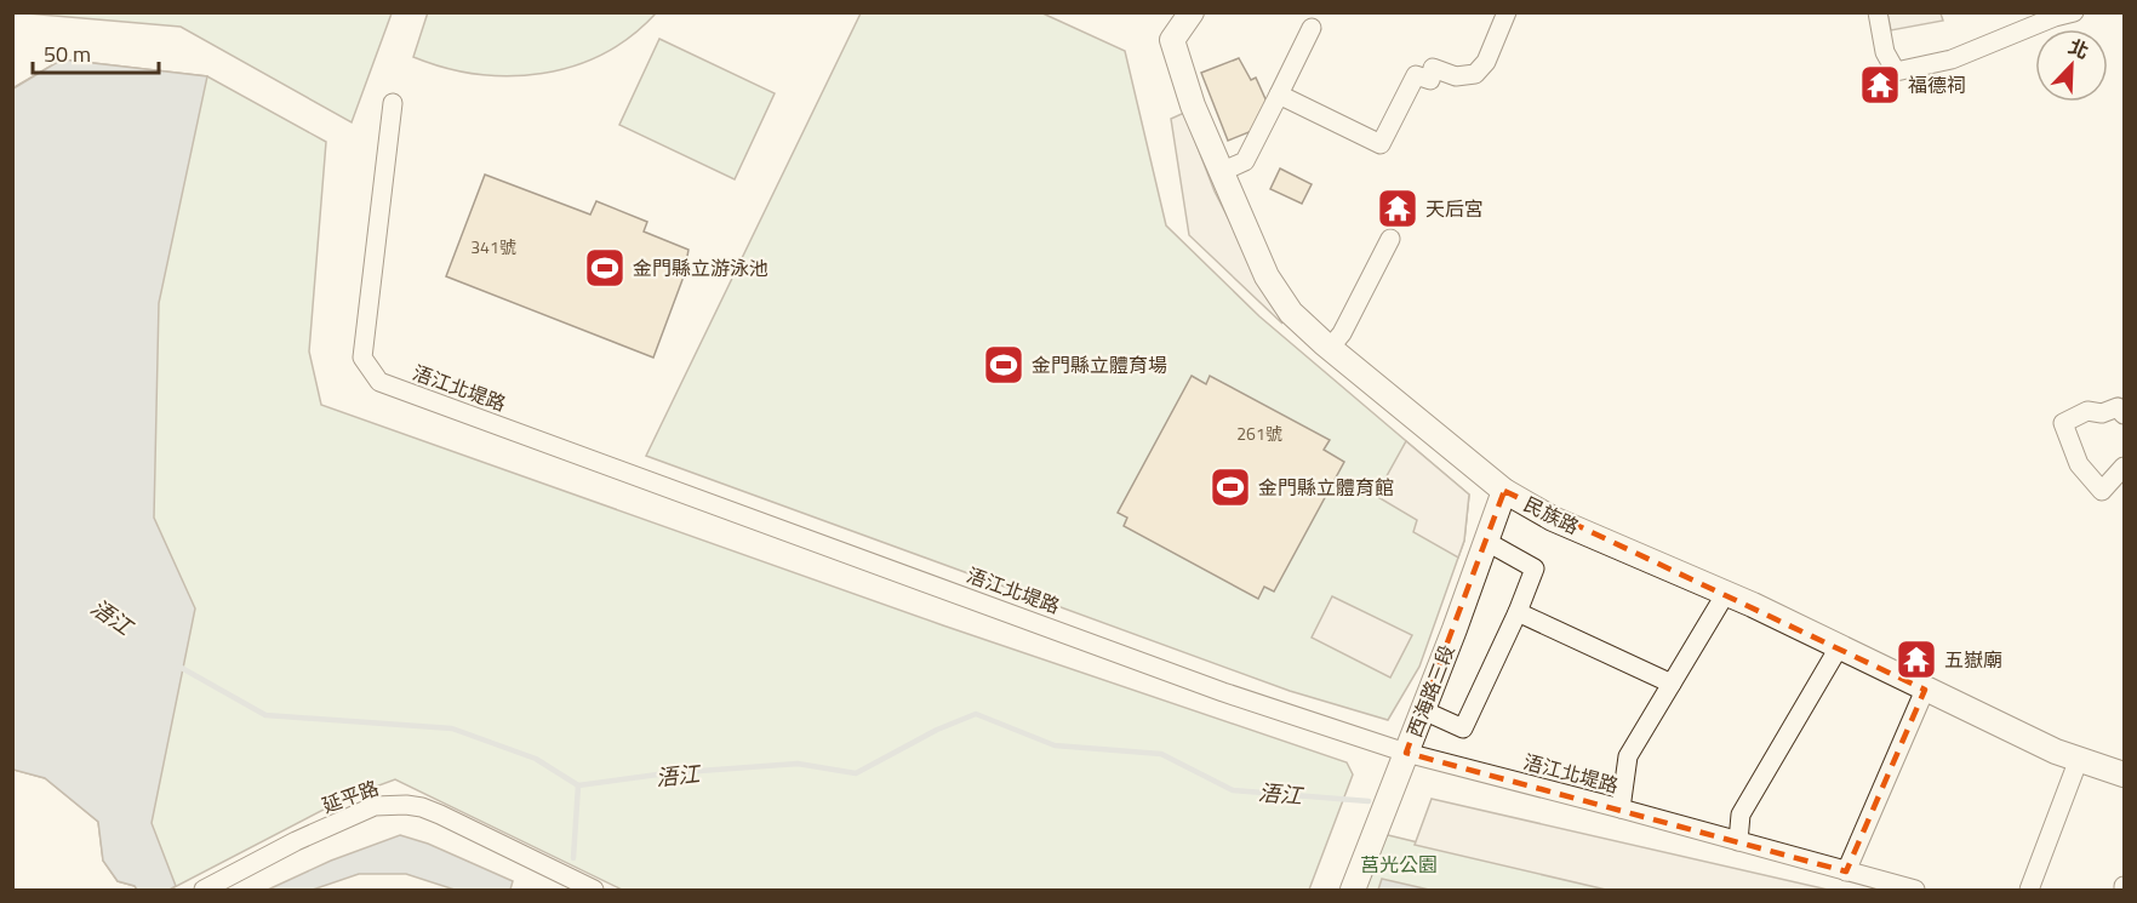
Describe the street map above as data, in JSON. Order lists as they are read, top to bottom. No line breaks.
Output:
{"streets":{"main road":["民族路","西海路三段"],"street":["浯江北堤路","延平路"]},"crossings":[["浯江北堤路","西海路三段"],["民族路","西海路三段"]],"water":["浯江"],"parks":["莒光公園"],"places":{"temple":["福德祠","天后宮","五嶽廟"],"sports":["金門縣立游泳池","金門縣立體育場","金門縣立體育館"]},"house_numbers":["341號","261號"],"scale_bar":"50 m","north":"top right"}
